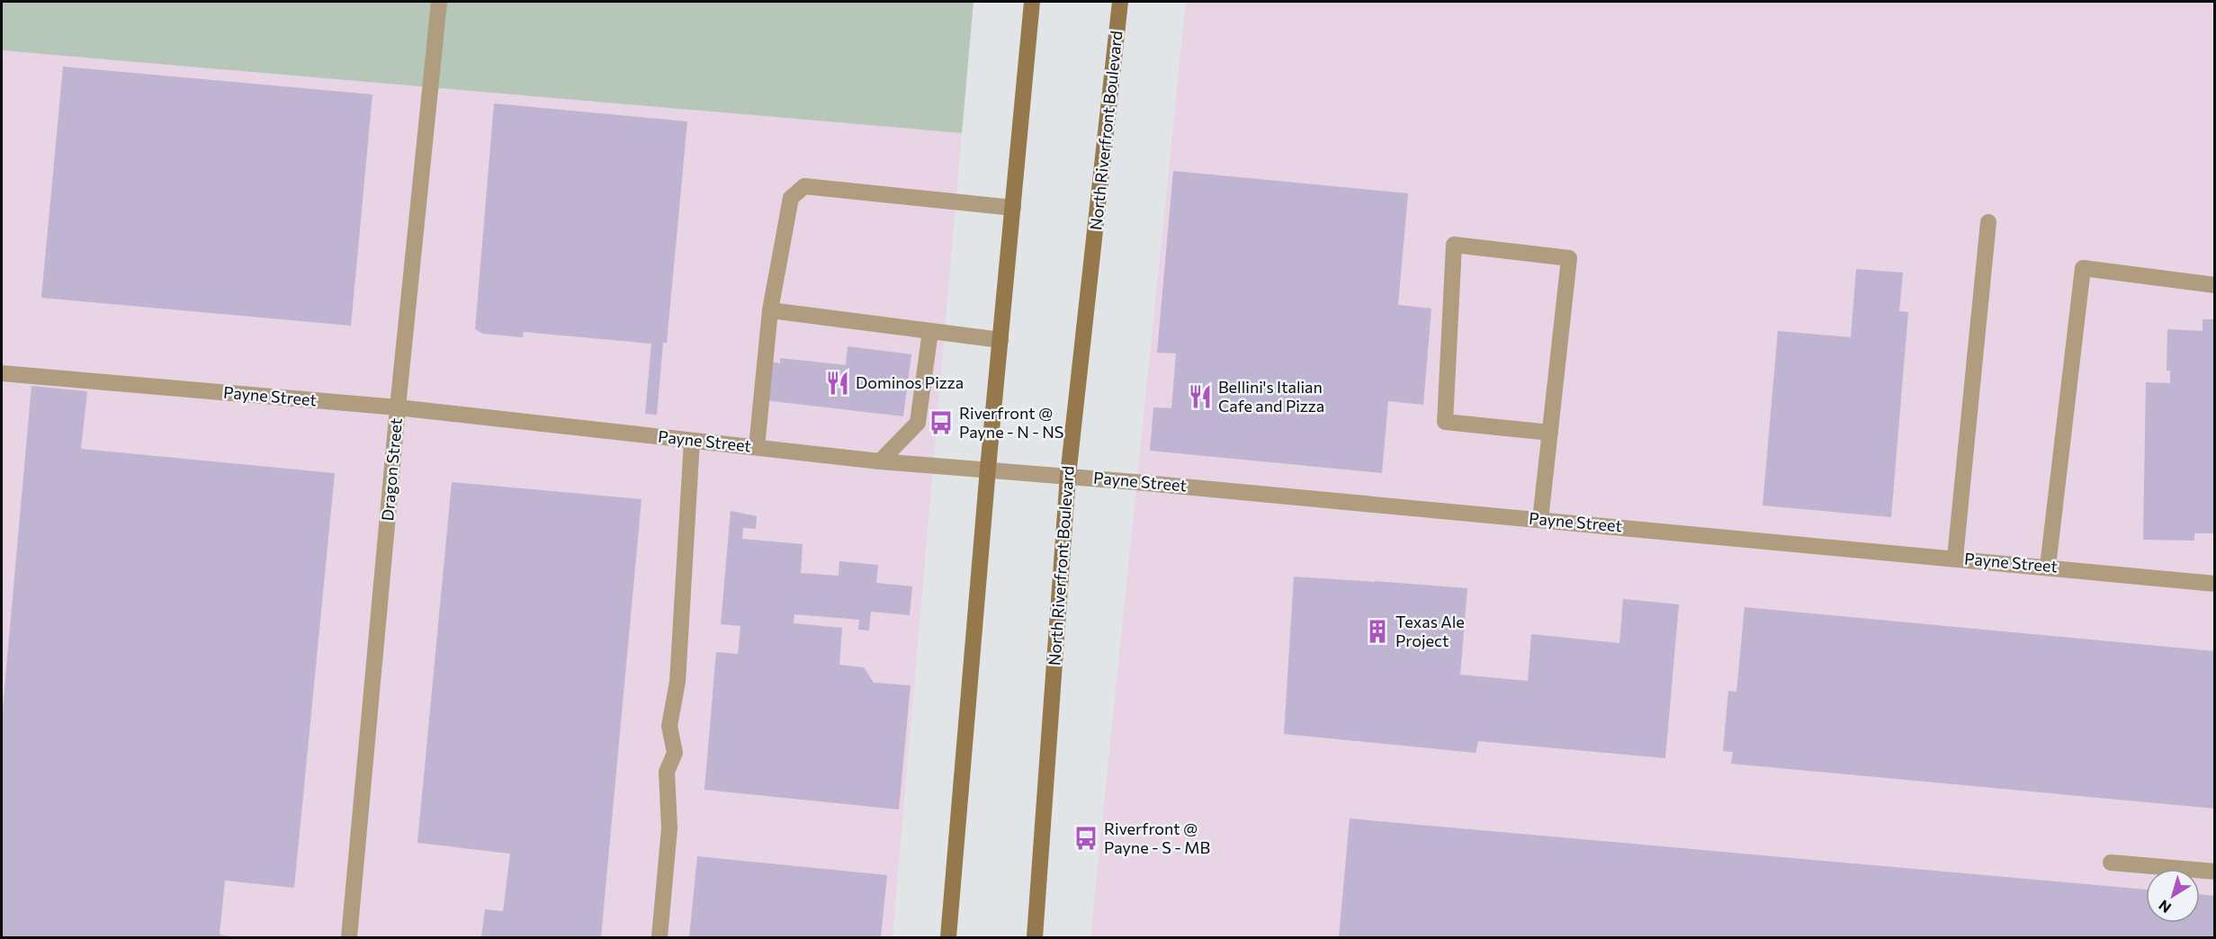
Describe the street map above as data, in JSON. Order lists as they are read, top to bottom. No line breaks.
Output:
{"streets":{"main road":["North Riverfront Boulevard"],"street":["Payne Street","Dragon Street"]},"crossings":[["North Riverfront Boulevard","Payne Street"],["Payne Street","Dragon Street"]],"places":{"restaurant":["Dominos Pizza","Bellini's Italian Cafe and Pizza"],"bus stop":["Riverfront @ Payne - N - NS","Riverfront @ Payne - S - MB"],"building":["Texas Ale Project"]},"north":"bottom left"}
